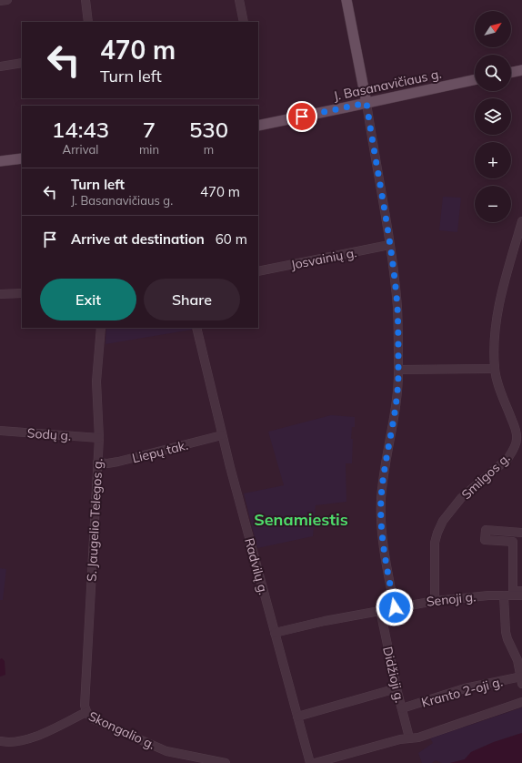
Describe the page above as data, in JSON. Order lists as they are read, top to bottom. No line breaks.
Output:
{"streets":{"main road":["J. Basanavičiaus g."],"street":["Josvainių g.","Sodų g.","Liepų tak.","Smilgos g.","S. Jaugelio Telegos g.","Radvilų g.","Senoji g.","Didžioji g.","Kranto 2-oji g.","Skongalio g."]},"crossings":[["Sodų g.","S. Jaugelio Telegos g."],["Liepų tak.","S. Jaugelio Telegos g."],["Liepų tak.","Radvilų g."],["Smilgos g.","Senoji g."],["S. Jaugelio Telegos g.","Skongalio g."],["Radvilų g.","Senoji g."],["Senoji g.","Didžioji g."],["Didžioji g.","Kranto 2-oji g."]],"districts":["Senamiestis"],"north":"top right","page":{"map_buttons":["+","−"],"turn":["470 m","Turn left"],"eta":["14:43","Arrival","7","min","530","m"],"list":[{"name":"Turn left","note":"J. Basanavičiaus g.","value":"470 m"},{"name":"Arrive at destination","value":"60 m"}],"buttons":["Exit","Share"]}}
